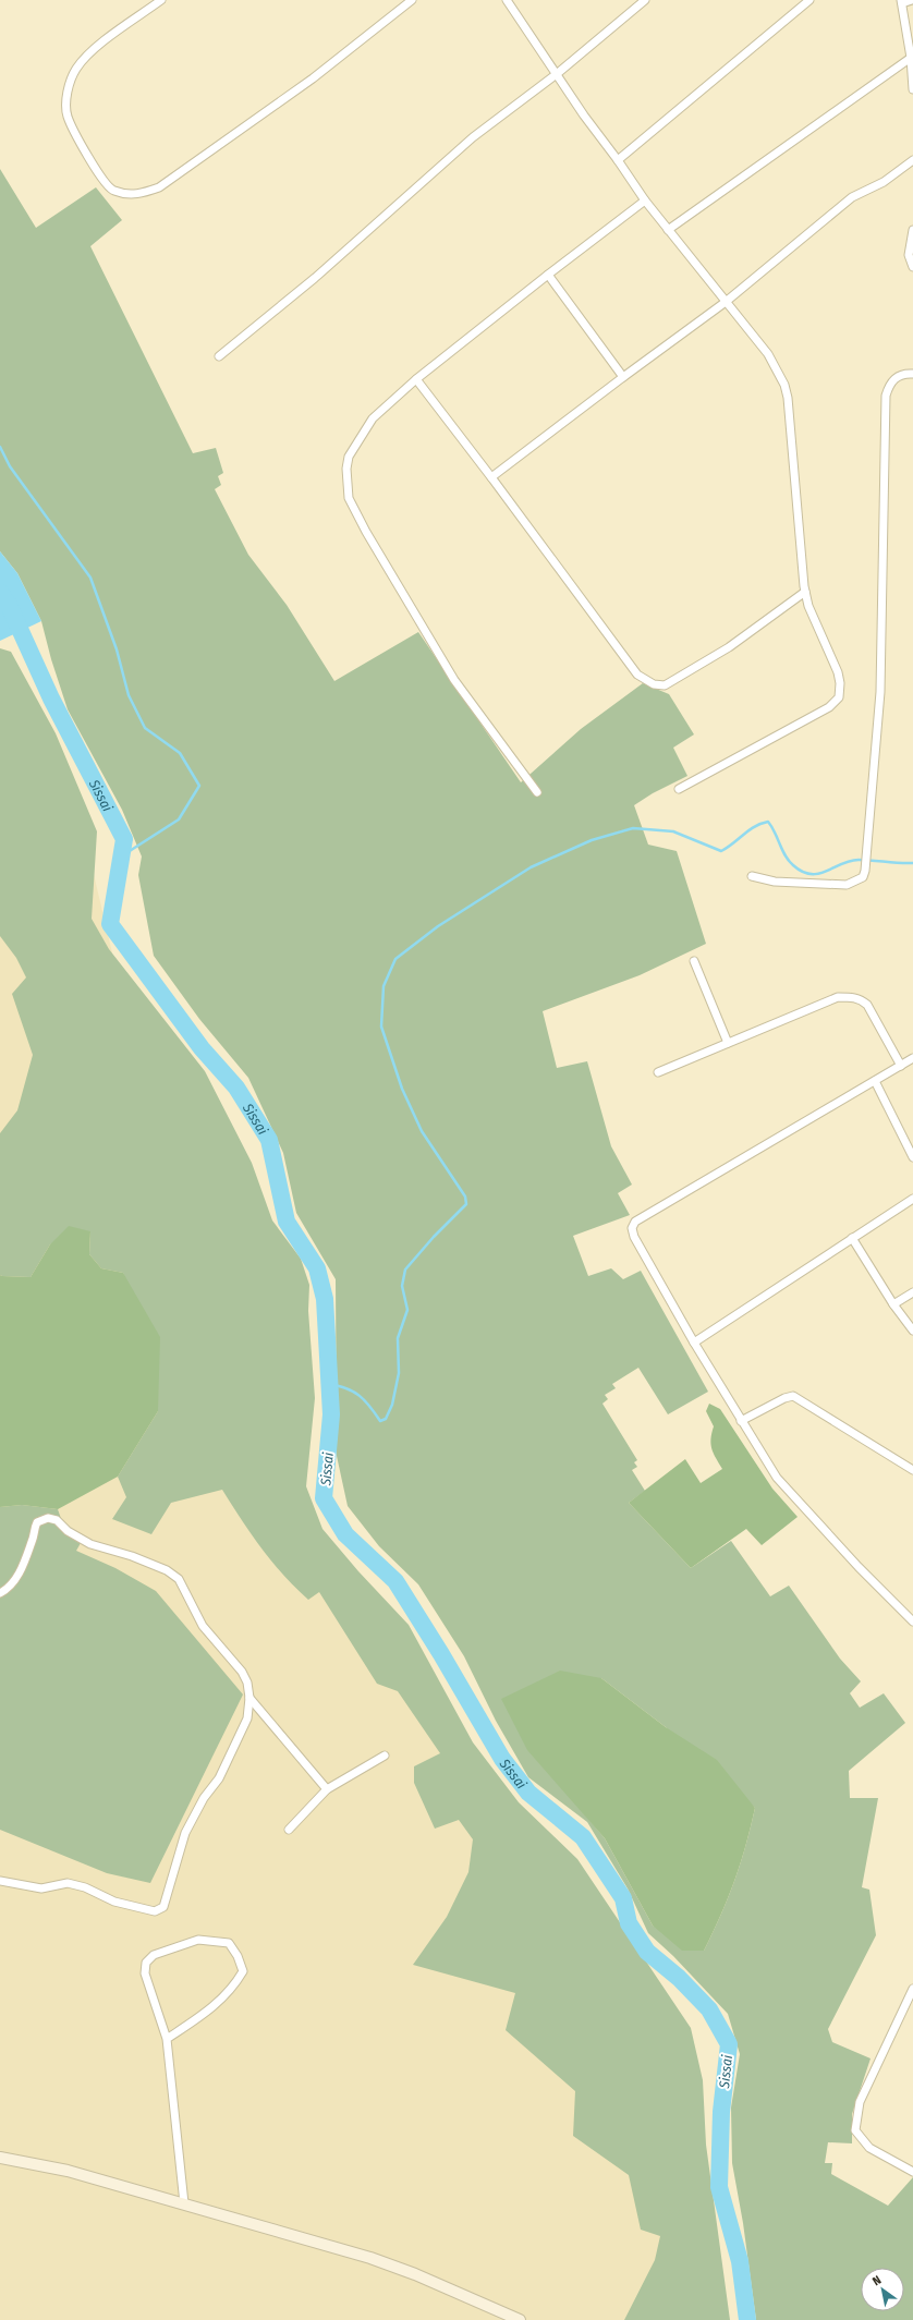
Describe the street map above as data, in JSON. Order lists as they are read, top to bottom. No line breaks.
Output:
{"water":["Sissai"],"north":"top left"}
